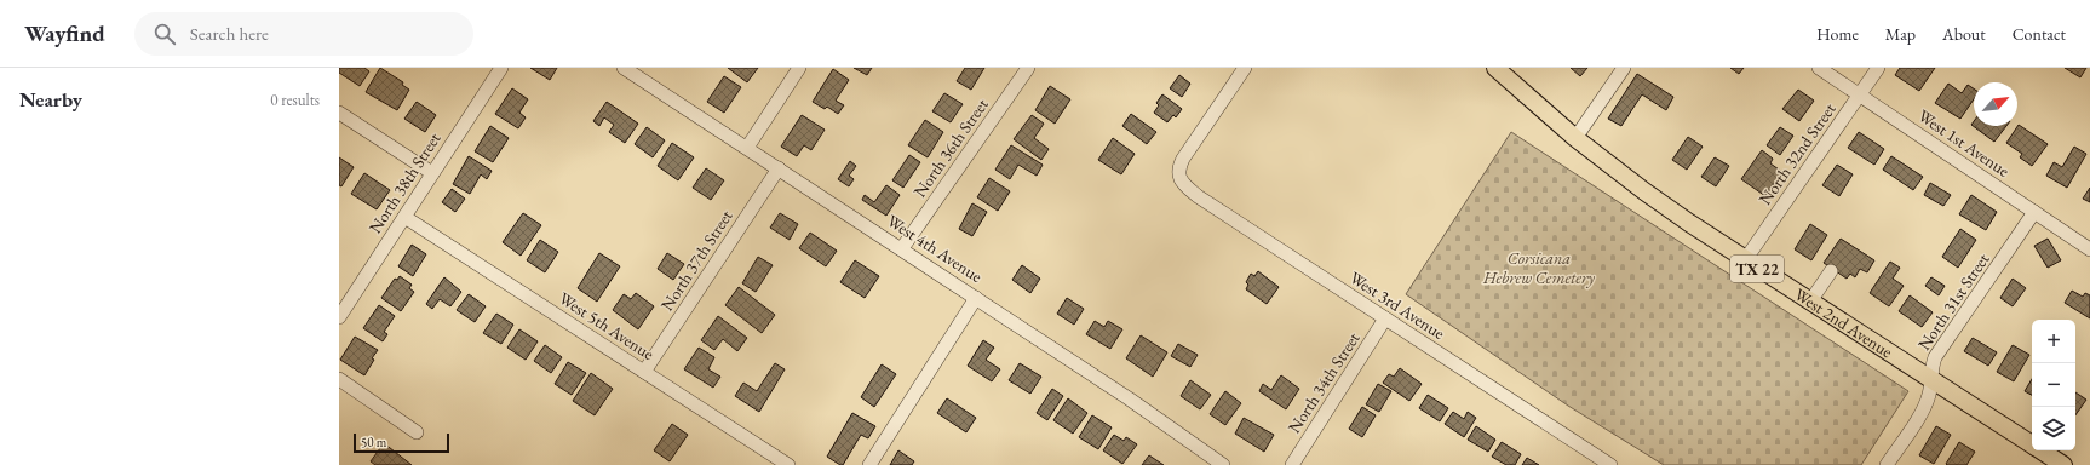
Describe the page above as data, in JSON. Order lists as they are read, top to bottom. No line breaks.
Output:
{"streets":{"main road":["TX 22","West 2nd Avenue"],"street":["West 1st Avenue","North 36th Street","North 32nd Street","North 38th Street","West 4th Avenue","North 37th Street","North 31st Street","West 3rd Avenue","West 5th Avenue","North 34th Street"]},"crossings":[["West 1st Avenue","North 32nd Street"],["West 1st Avenue","North 31st Street"],["North 36th Street","West 4th Avenue"],["North 32nd Street","West 2nd Avenue"],["North 38th Street","West 5th Avenue"],["West 4th Avenue","North 37th Street"],["North 37th Street","West 5th Avenue"],["North 31st Street","West 2nd Avenue"],["West 3rd Avenue","North 34th Street"]],"parks":["Corsicana Hebrew Cemetery"],"scale_bar":"50 m","north":"top right","page":{"header":"Wayfind","search":"Search here","nav":["Home","Map","About","Contact"],"heading":["Nearby","0 results"],"map_buttons":["+","−"],"scale":"50 m"}}
